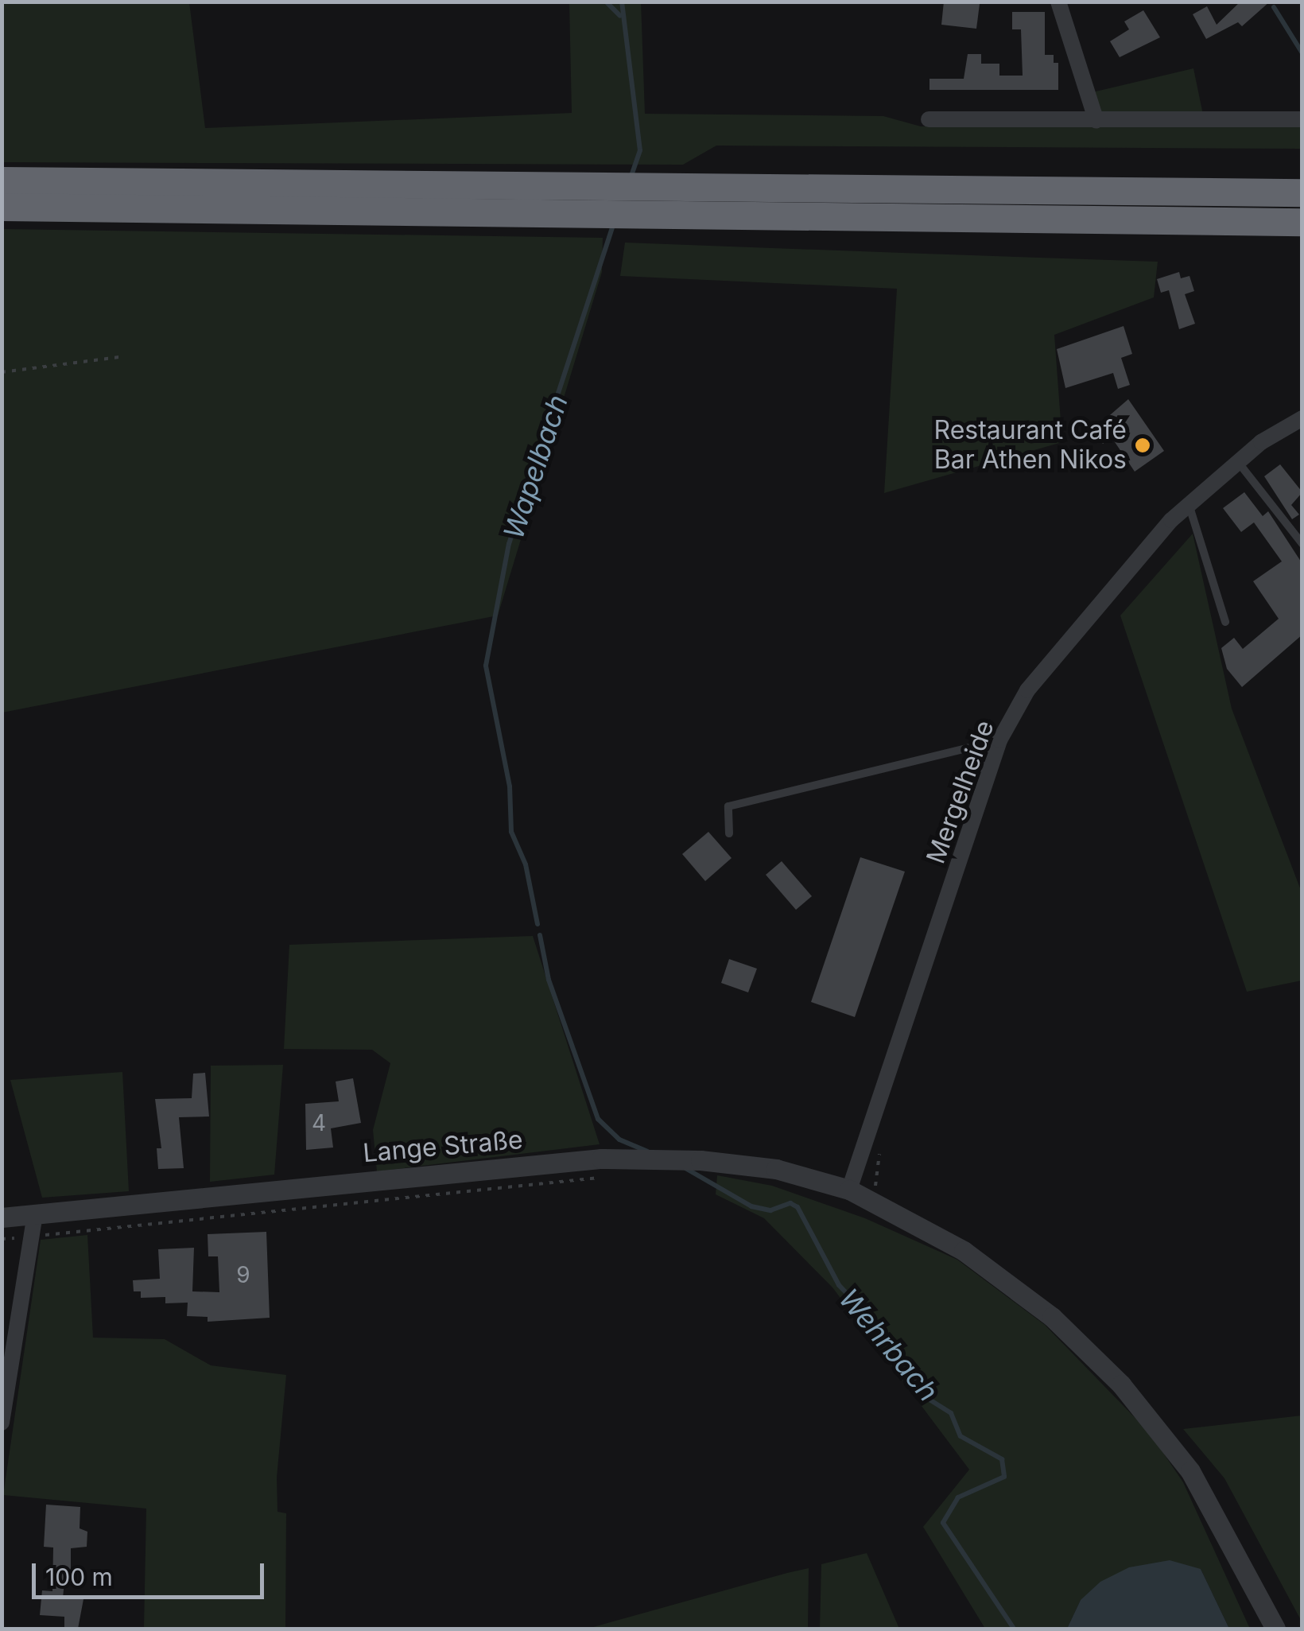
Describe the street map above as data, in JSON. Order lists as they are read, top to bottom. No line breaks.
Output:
{"streets":{"street":["Mergelheide","Lange Straße"]},"crossings":[["Mergelheide","Lange Straße"]],"water":["Wapelbach","Wehrbach"],"places":["Restaurant Café Bar Athen Nikos"],"house_numbers":["4","9"],"scale_bar":"100 m"}
